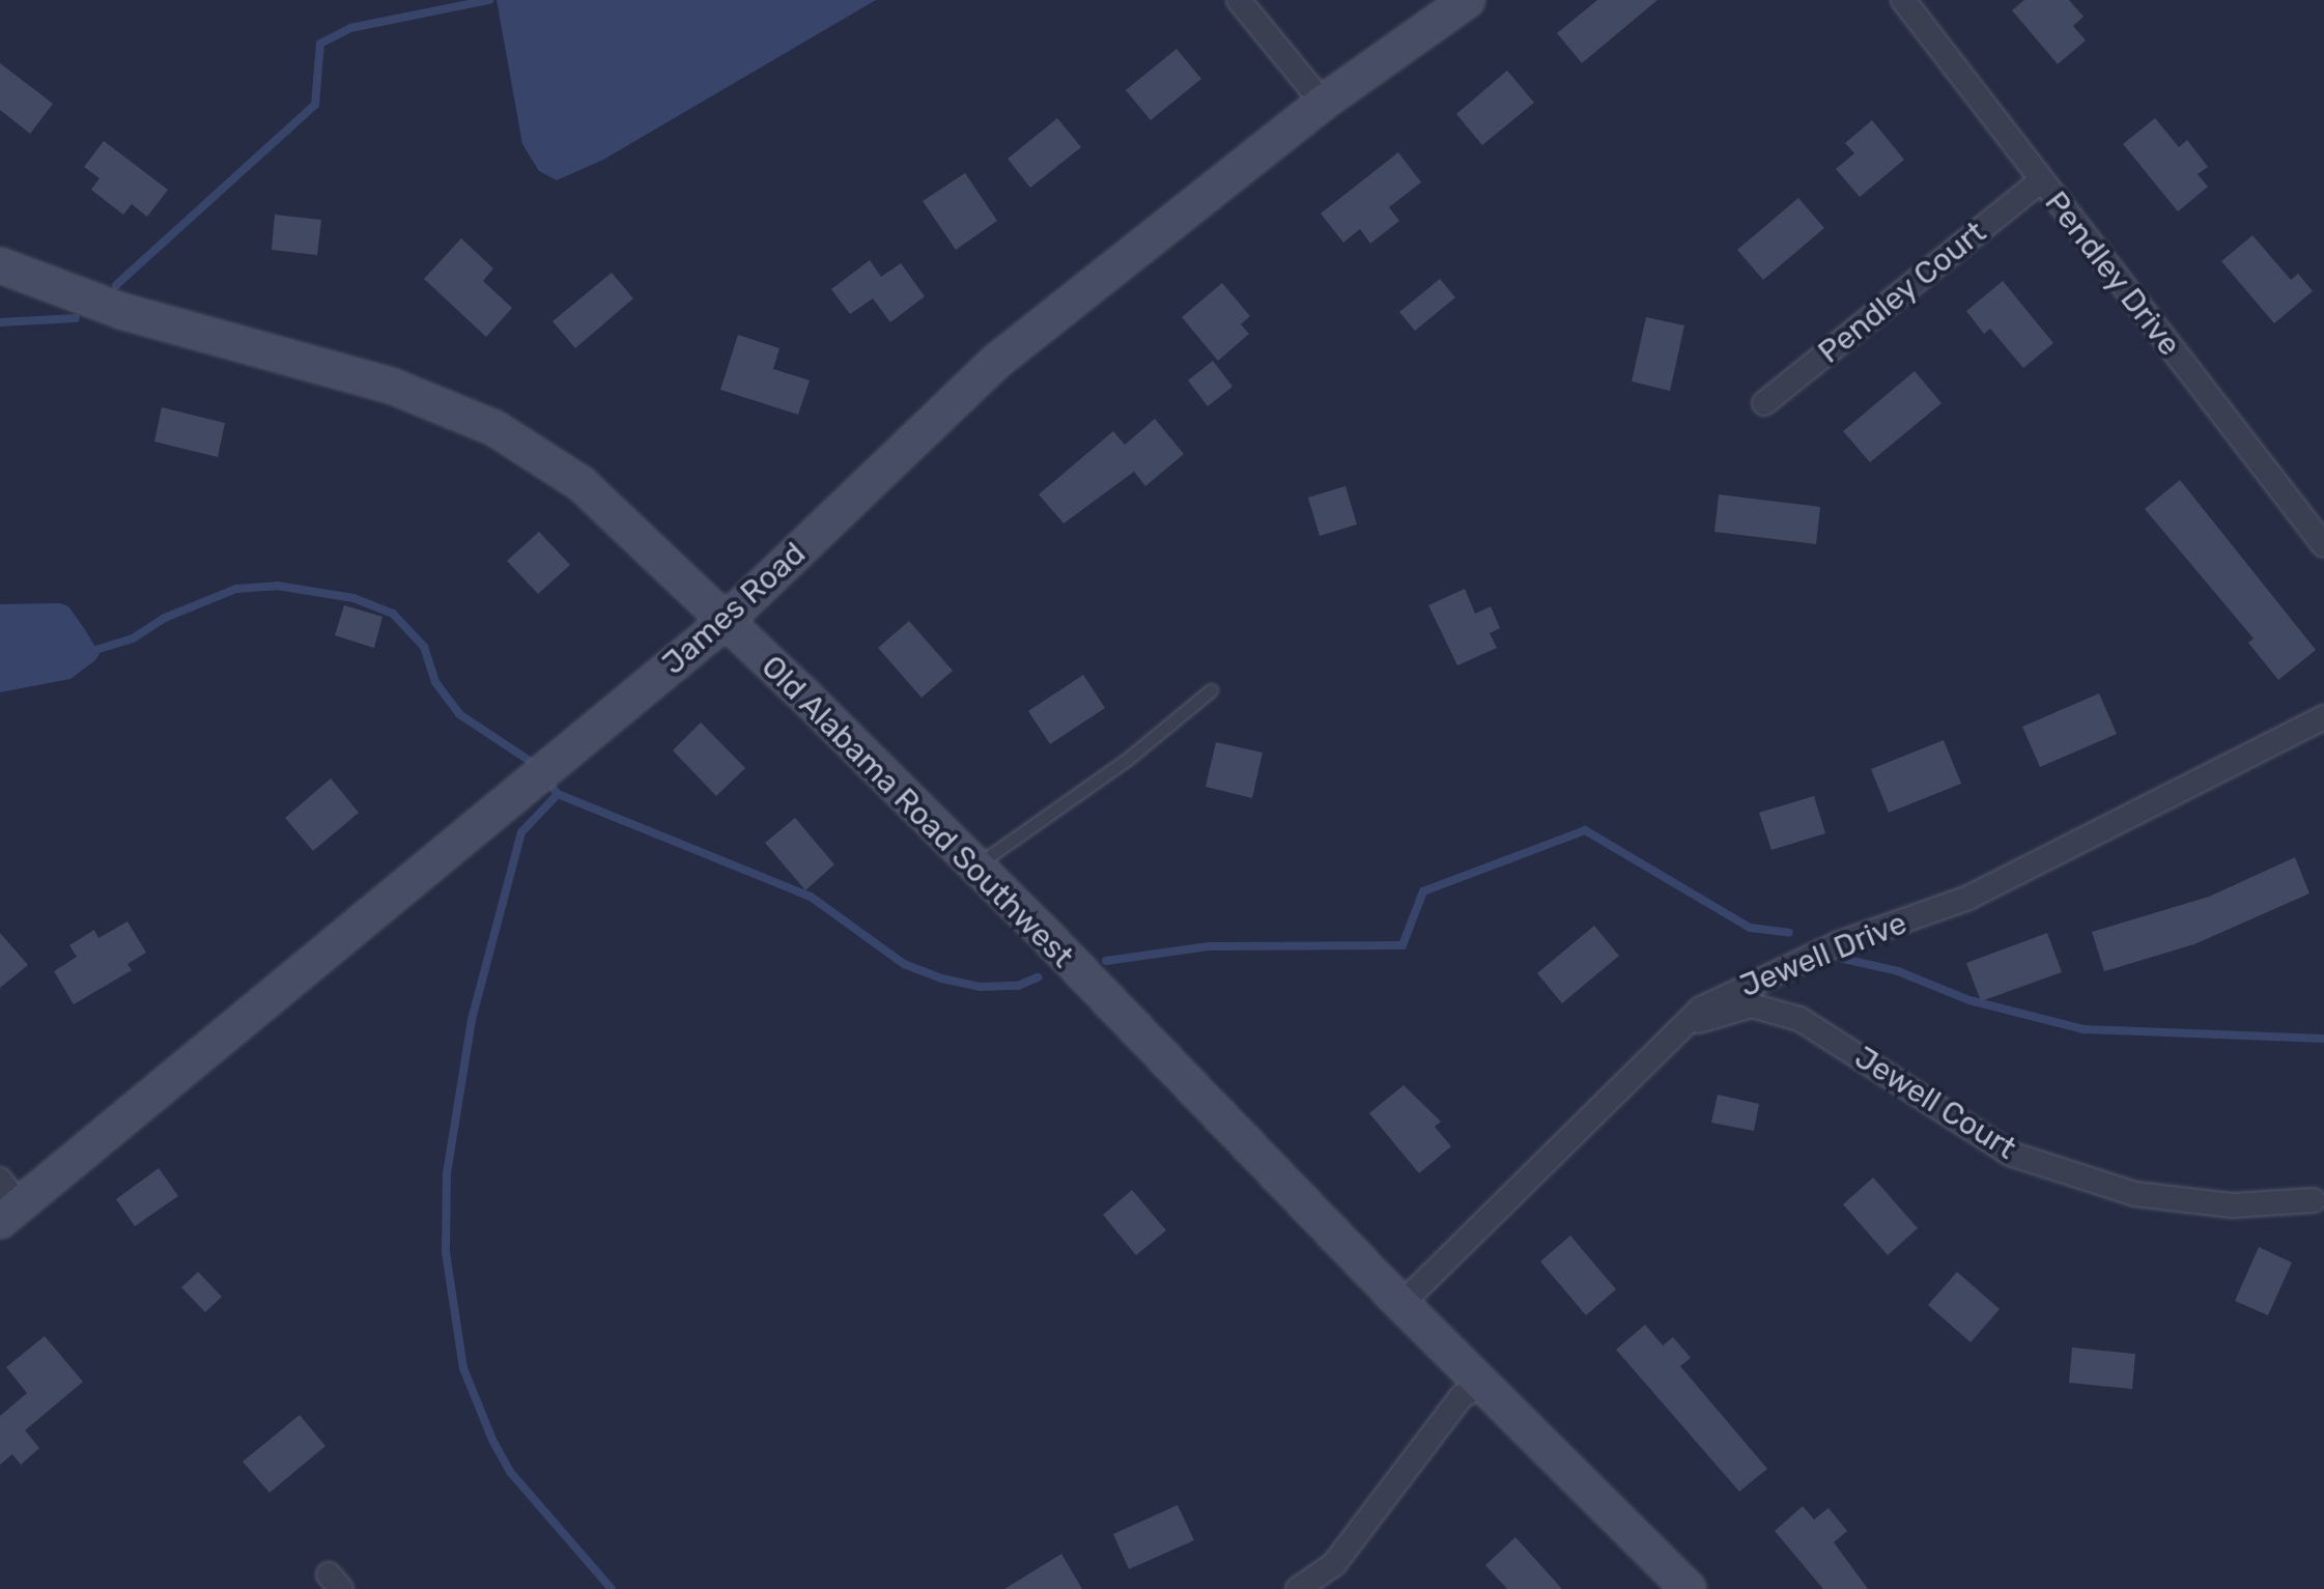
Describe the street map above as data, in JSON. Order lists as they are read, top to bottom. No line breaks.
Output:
{"streets":{"street":["Pendley Drive","Pendley Court","James Road","Old Alabama Road Southwest","Jewell Drive","Jewell Court"]},"crossings":[["Pendley Drive","Pendley Court"],["James Road","Old Alabama Road Southwest"],["Old Alabama Road Southwest","Jewell Drive"],["Jewell Drive","Jewell Court"]]}
